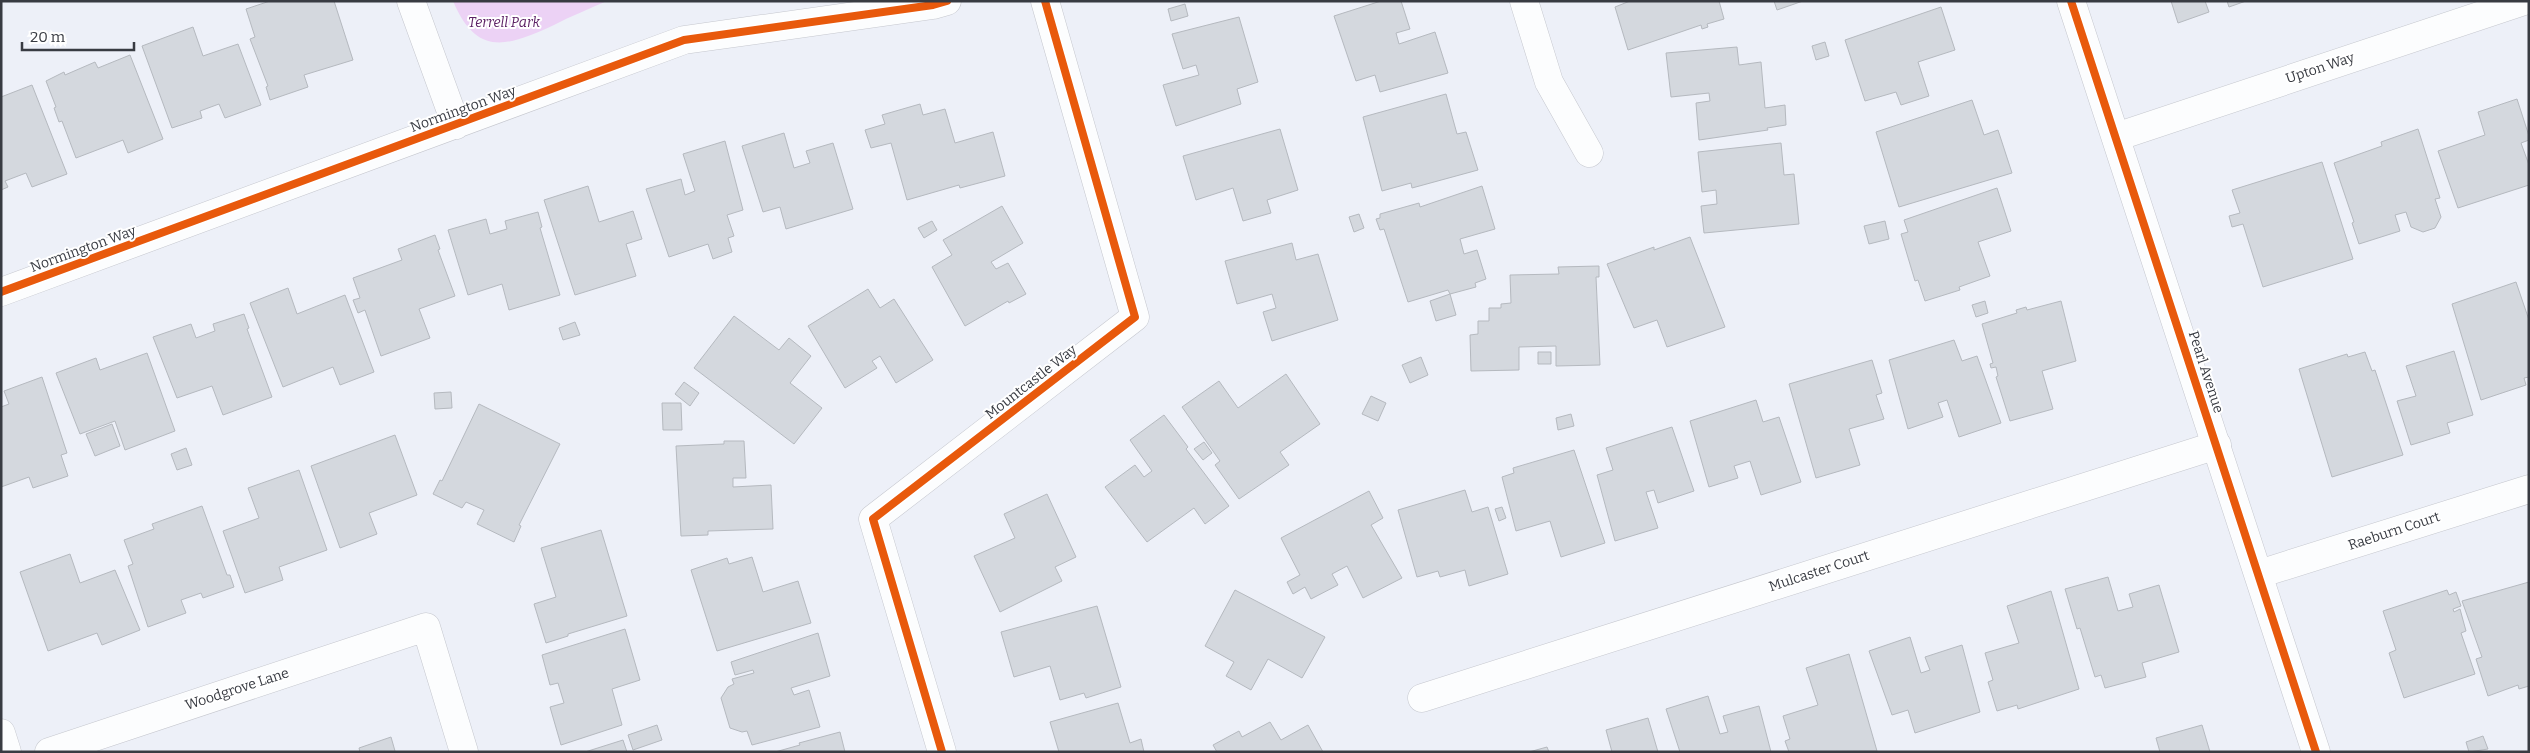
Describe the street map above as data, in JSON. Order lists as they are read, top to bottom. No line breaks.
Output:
{"streets":{"street":["Upton Way","Normington Way","Pearl Avenue","Mountcastle Way","Raeburn Court","Mulcaster Court","Woodgrove Lane"]},"crossings":[["Upton Way","Pearl Avenue"],["Pearl Avenue","Raeburn Court"],["Pearl Avenue","Mulcaster Court"]],"parks":["Terrell Park"],"scale_bar":"20 m"}
